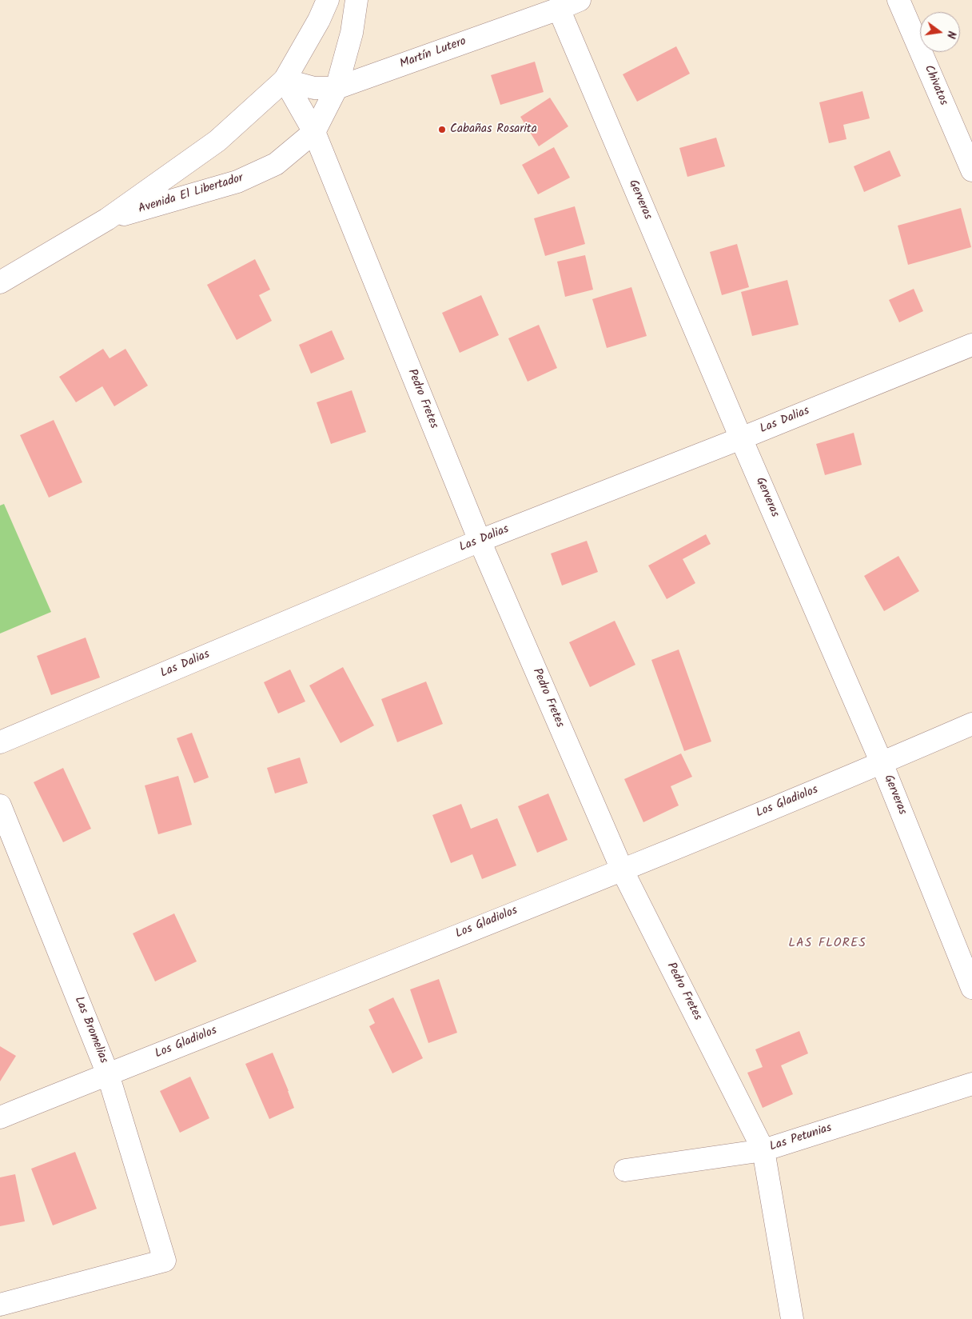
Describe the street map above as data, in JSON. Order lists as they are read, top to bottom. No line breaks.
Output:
{"streets":{"street":["Martín Lutero","Chivatos","Avenida El Libertador","Gerveras","Pedro Fretes","Las Dalias","Los Gladiolos","Las Bromelias","Las Petunias"]},"crossings":[["Martín Lutero","Avenida El Libertador"],["Martín Lutero","Gerveras"],["Martín Lutero","Pedro Fretes"],["Avenida El Libertador","Pedro Fretes"],["Gerveras","Las Dalias"],["Gerveras","Los Gladiolos"],["Pedro Fretes","Las Dalias"],["Pedro Fretes","Los Gladiolos"],["Pedro Fretes","Las Petunias"],["Los Gladiolos","Las Bromelias"]],"districts":["LAS FLORES"],"places":["Cabañas Rosarita"],"north":"right"}
